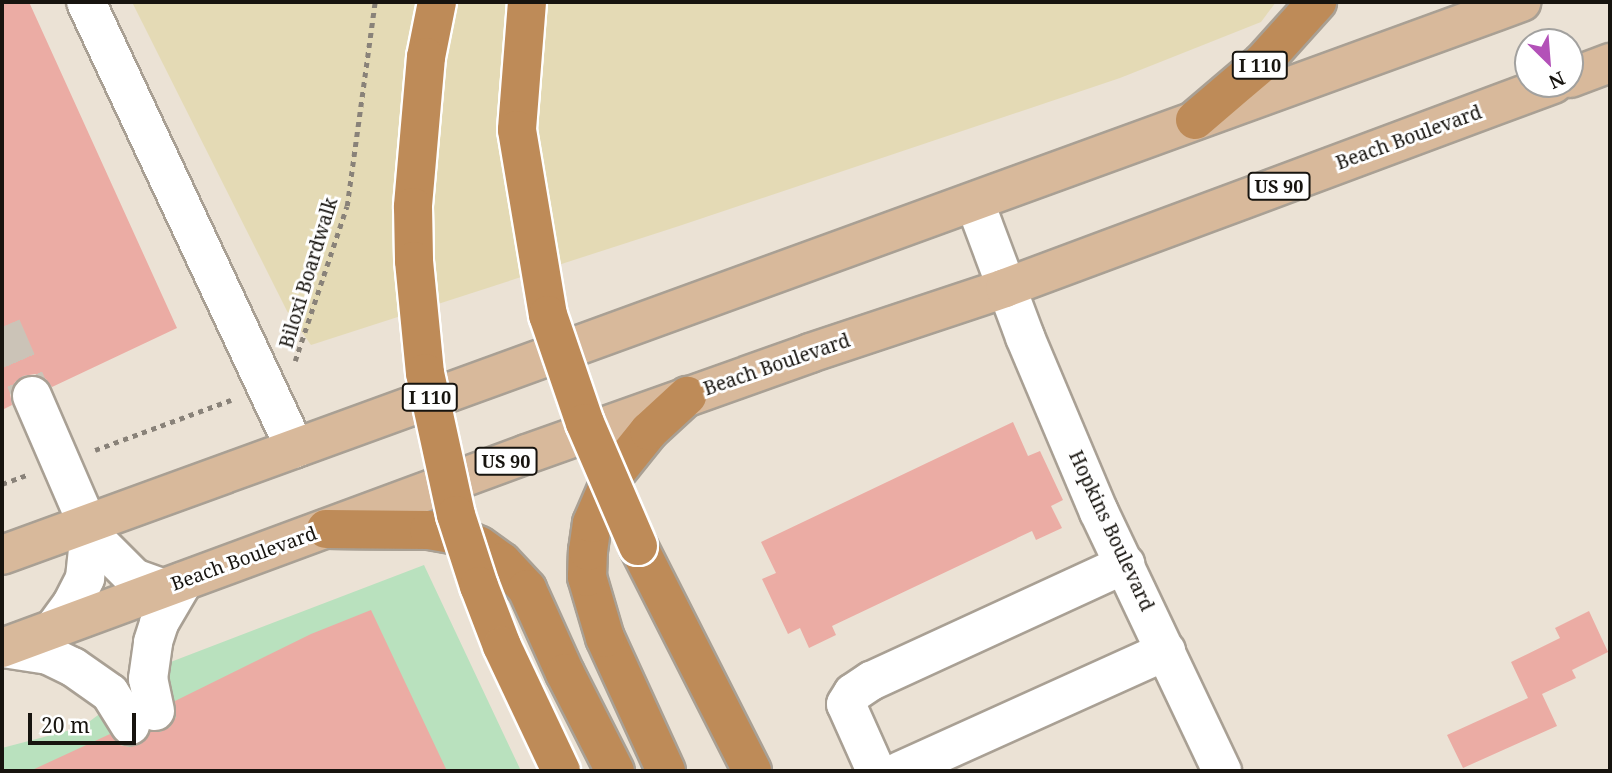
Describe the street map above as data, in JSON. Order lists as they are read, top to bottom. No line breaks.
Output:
{"streets":{"highway":["I 110"],"main road":["Beach Boulevard","US 90"],"street":["Hopkins Boulevard"],"path":["Biloxi Boardwalk"]},"crossings":[["Beach Boulevard","Hopkins Boulevard"]],"scale_bar":"20 m","north":"bottom right"}
